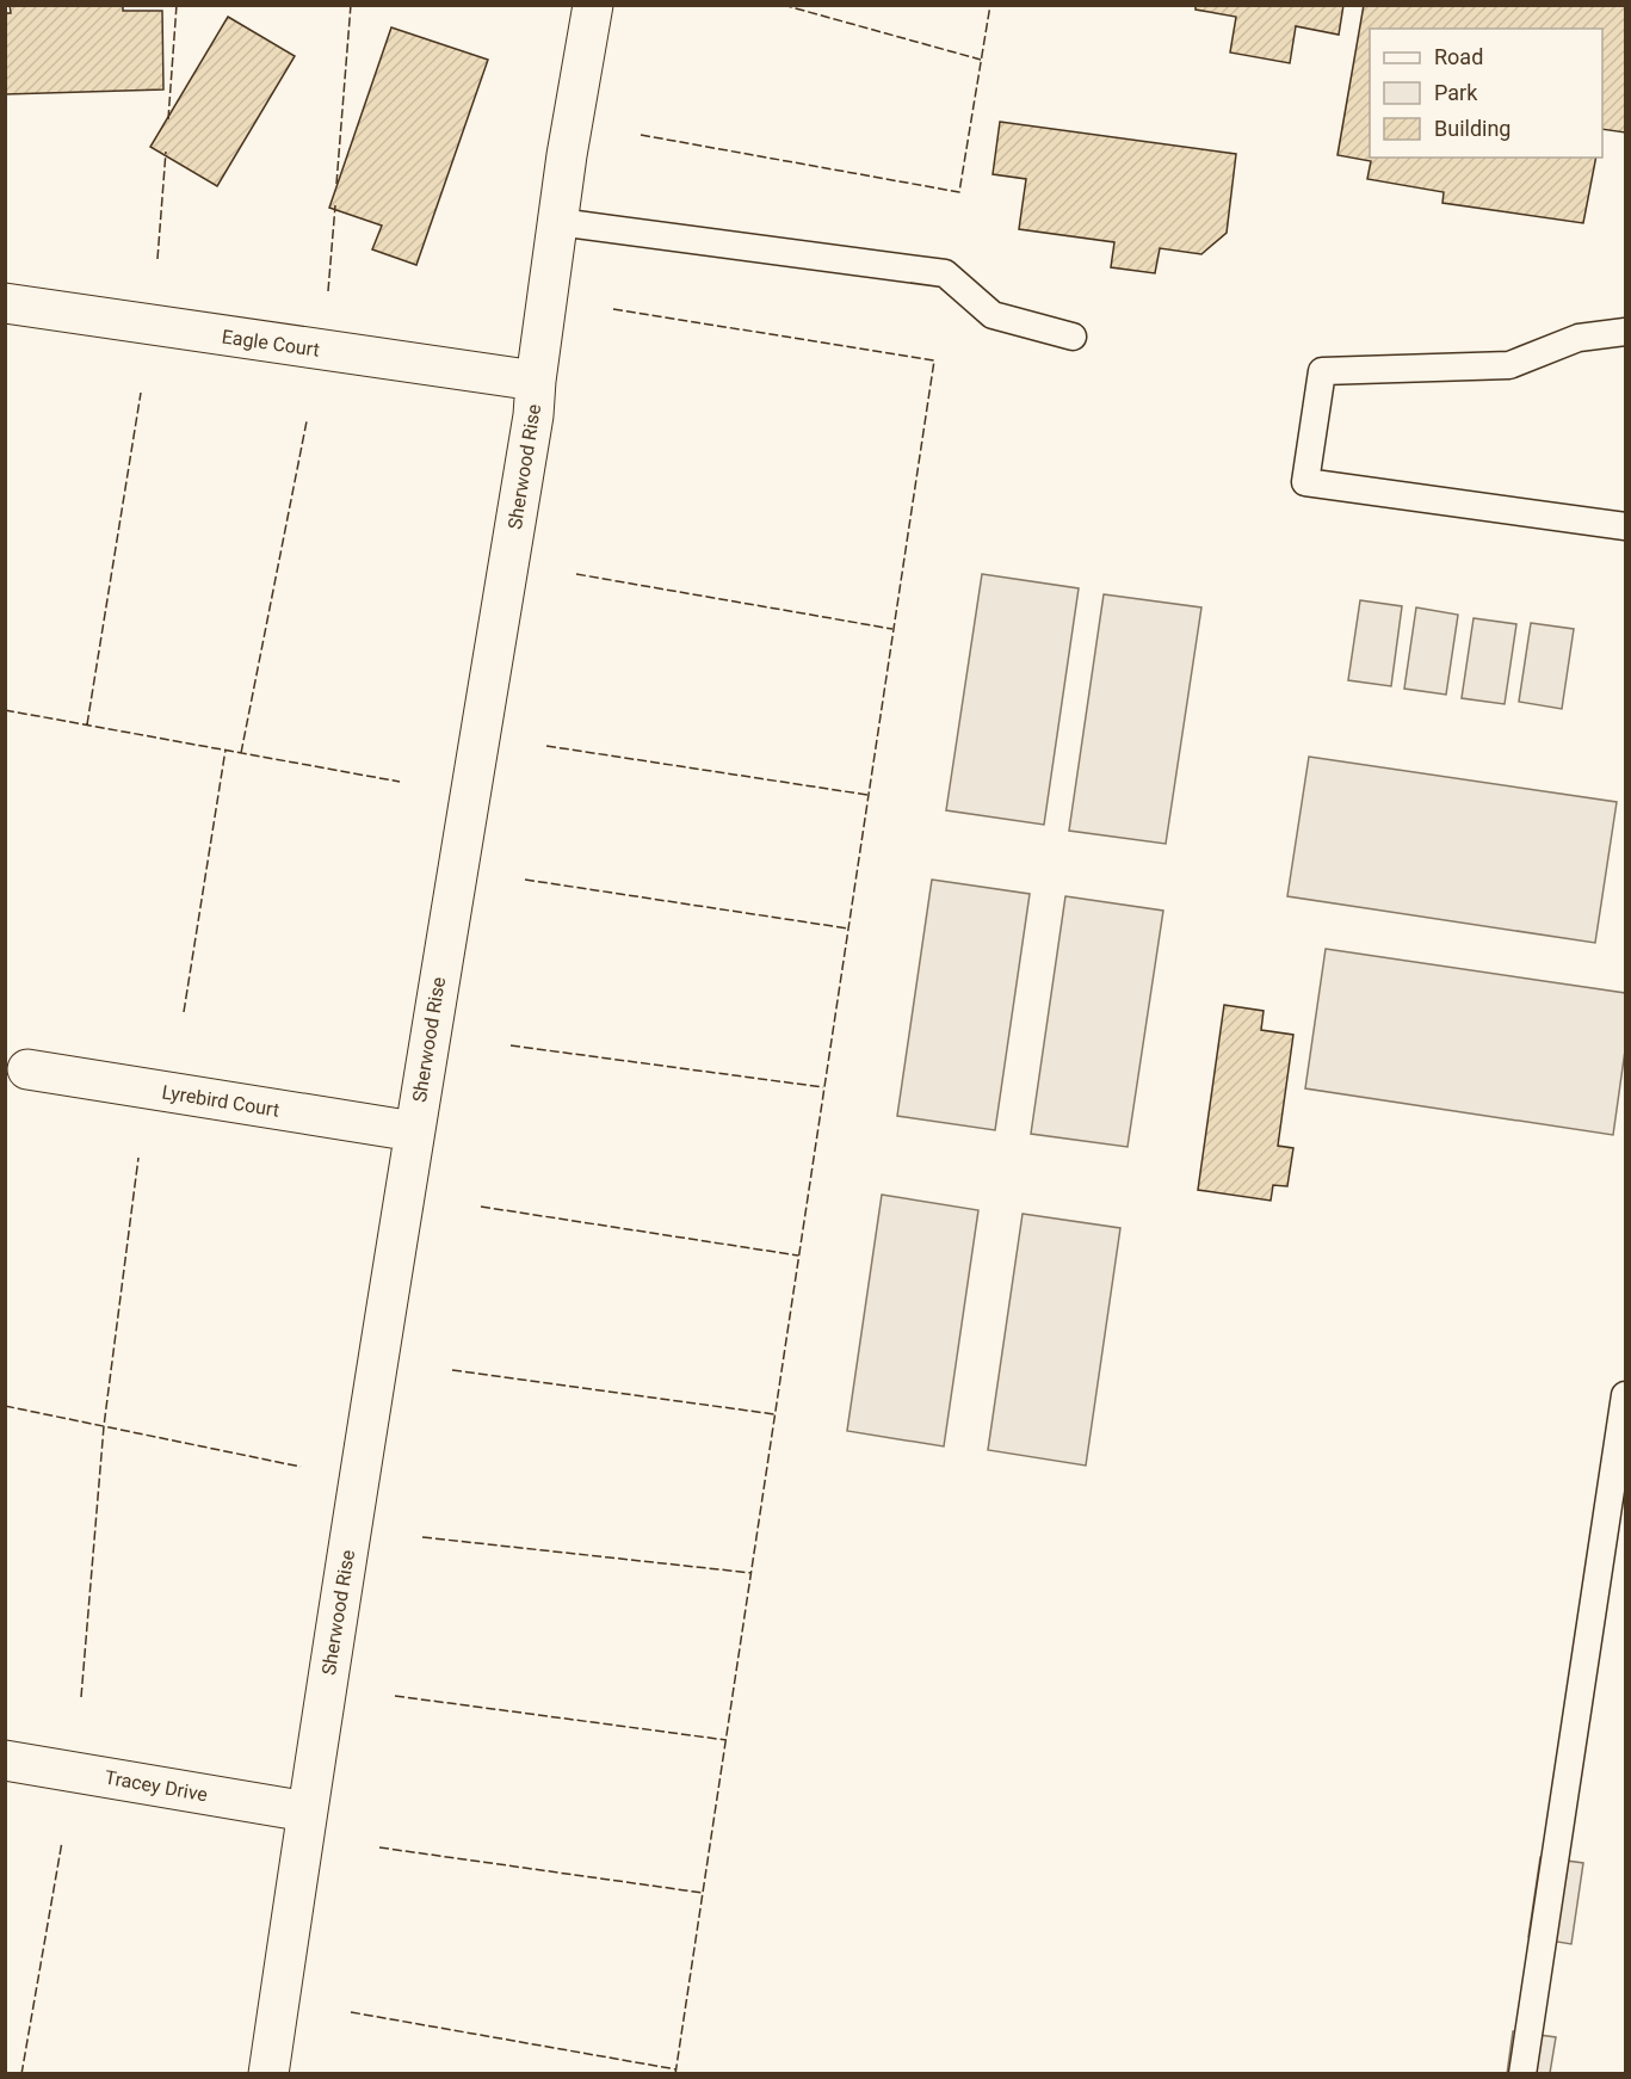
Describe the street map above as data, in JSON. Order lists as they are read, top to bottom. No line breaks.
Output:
{"streets":{"street":["Eagle Court","Sherwood Rise","Lyrebird Court","Tracey Drive"]},"crossings":[["Eagle Court","Sherwood Rise"],["Sherwood Rise","Lyrebird Court"],["Sherwood Rise","Tracey Drive"]],"legend":["Road","Park","Building"]}
